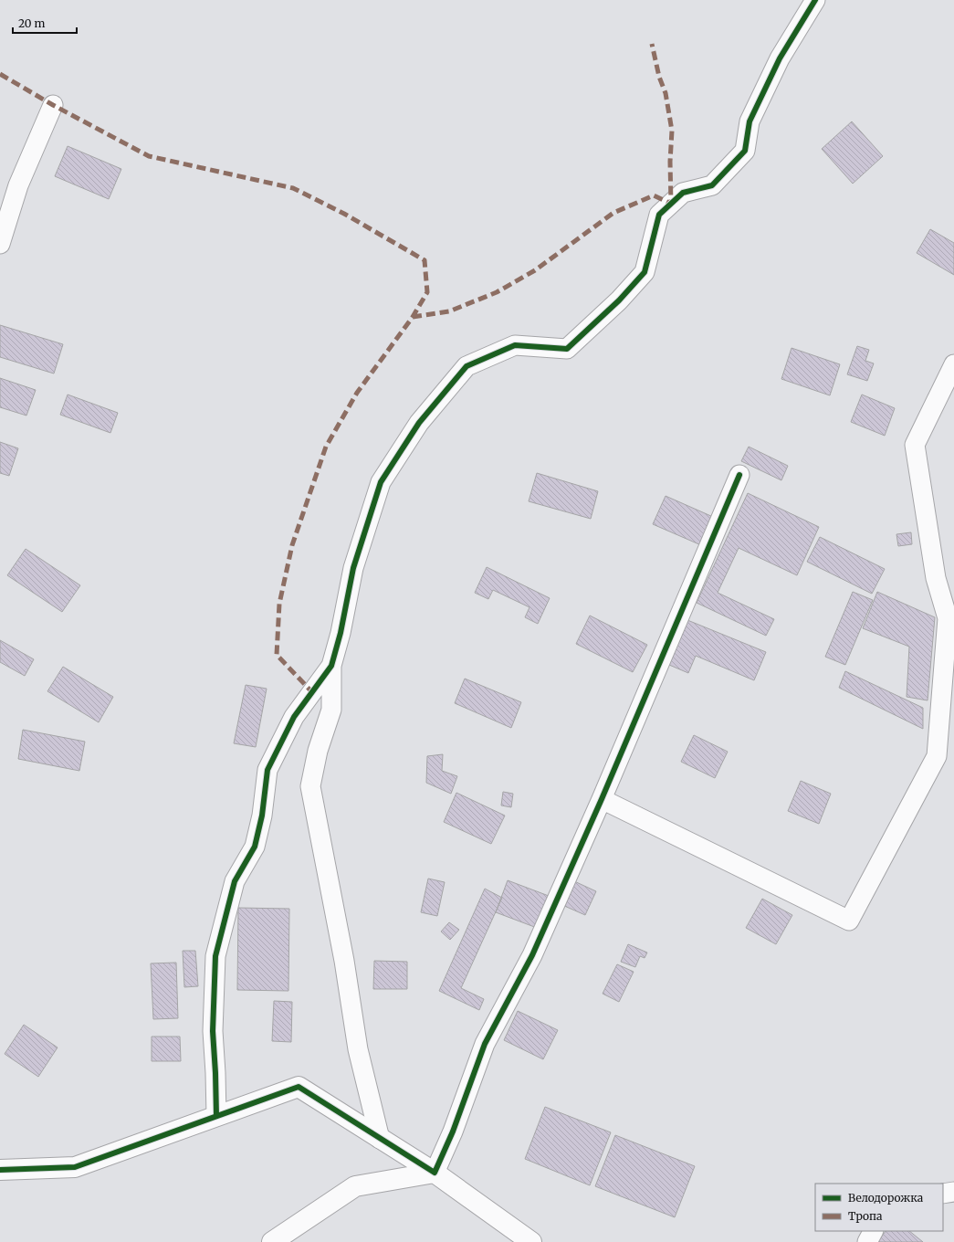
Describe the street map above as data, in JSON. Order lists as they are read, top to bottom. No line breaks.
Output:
{"legend":["Велодорожка","Тропа"],"scale_bar":"20 m"}
